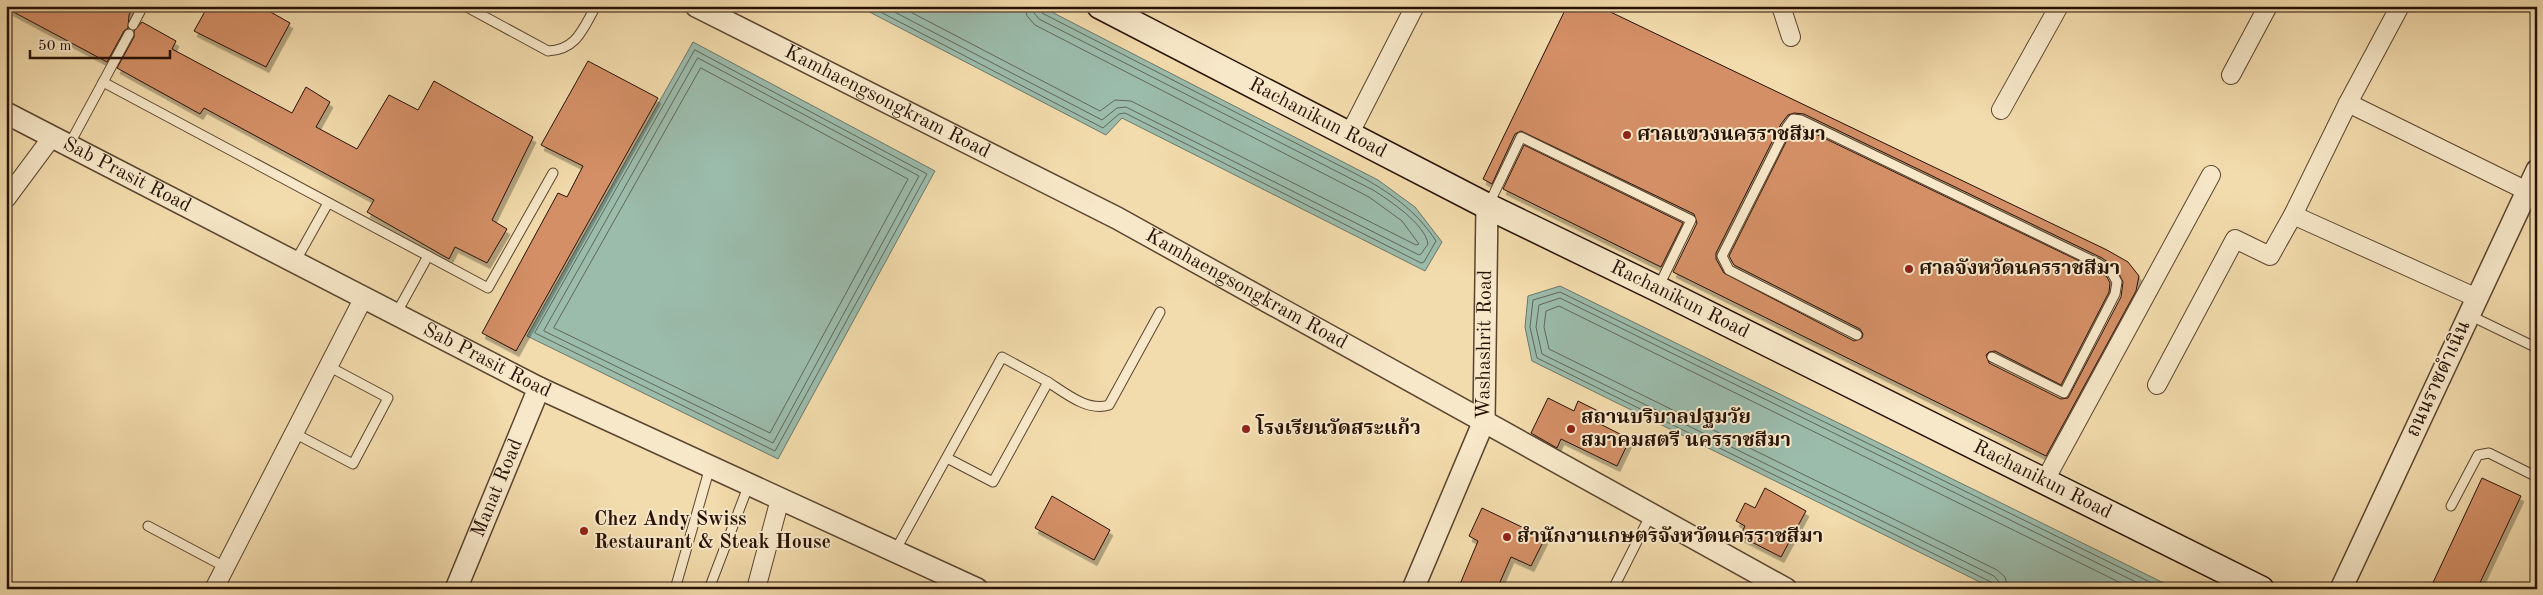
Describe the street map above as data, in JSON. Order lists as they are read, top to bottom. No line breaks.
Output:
{"streets":{"main road":["Rachanikun Road"],"street":["Kamhaengsongkram Road","Sab Prasit Road","Washashrit Road","ถนนราชดำเนิน","Manat Road"]},"crossings":[["Kamhaengsongkram Road","Washashrit Road"],["Rachanikun Road","Washashrit Road"],["Sab Prasit Road","Manat Road"]],"places":["ศาลแขวงนครราชสีมา","ศาลจังหวัดนครราชสีมา","โรงเรียนวัดสระแก้ว","สถานบริบาลปฐมวัย สมาคมสตรี นครราชสีมา","Chez Andy Swiss Restaurant & Steak House","สำนักงานเกษตรจังหวัดนครราชสีมา"],"scale_bar":"50 m"}
